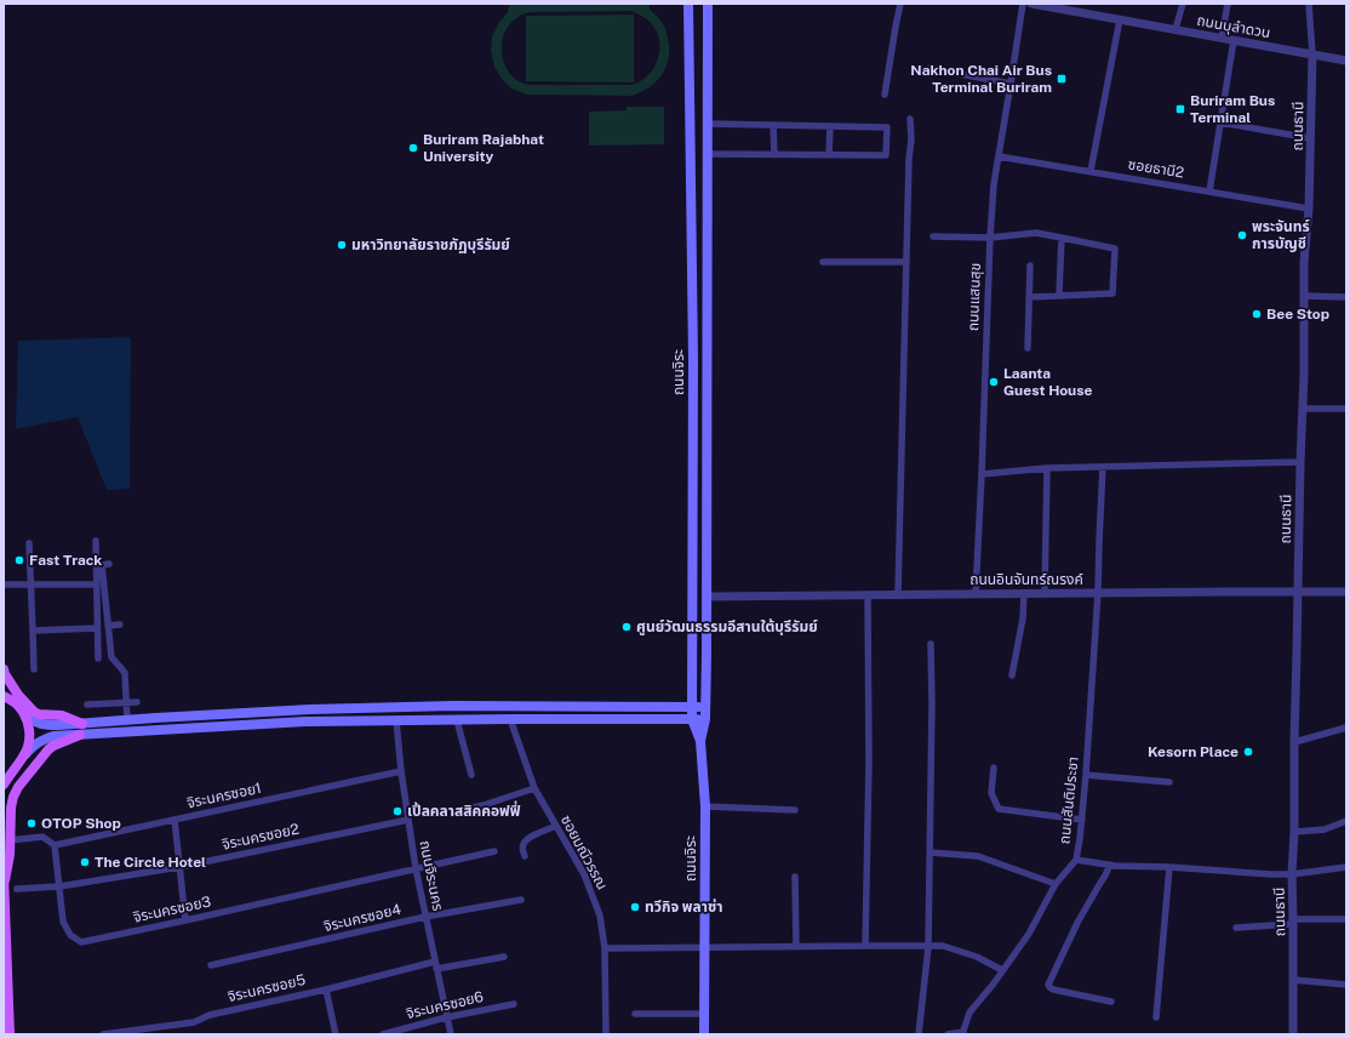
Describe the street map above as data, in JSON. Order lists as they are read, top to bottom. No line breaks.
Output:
{"streets":{"main road":["ถนนจิระ"],"street":["ถนนบุลำดวน","ถนนธานี","ซอยธานี2","ถนนแสนสุข","ถนนอินจันทร์ณรงค์","จิระนครซอย1","ถนนสันติประชา","จิระนครซอย2","ซอยมณีวรรณ","ถนนจิระนคร","จิระนครซอย3","จิระนครซอย4","จิระนครซอย5","จิระนครซอย6"]},"crossings":[["ถนนบุลำดวน","ถนนธานี"],["ถนนธานี","ซอยธานี2"],["ถนนธานี","ถนนอินจันทร์ณรงค์"],["ซอยธานี2","ถนนแสนสุข"],["ถนนแสนสุข","ถนนอินจันทร์ณรงค์"],["ถนนจิระ","ถนนอินจันทร์ณรงค์"],["ถนนอินจันทร์ณรงค์","ถนนสันติประชา"],["จิระนครซอย1","ถนนจิระนคร"],["จิระนครซอย1","จิระนครซอย3"],["จิระนครซอย2","ถนนจิระนคร"],["จิระนครซอย2","จิระนครซอย3"],["ถนนจิระนคร","จิระนครซอย3"],["ถนนจิระนคร","จิระนครซอย4"],["ถนนจิระนคร","จิระนครซอย5"],["ถนนจิระนคร","จิระนครซอย6"]],"places":{"transit":["Nakhon Chai Air Bus Terminal Buriram","Buriram Bus Terminal"],"other":["Buriram Rajabhat University","พระจันทร์ การบัญชี","มหาวิทยาลัยราชภัฏบุรีรัมย์","Bee Stop","Laanta Guest House","Fast Track","ศูนย์วัฒนธรรมอีสานใต้บุรีรัมย์","Kesorn Place","เปิ้ลคลาสสิคคอฟฟี่","OTOP Shop","The Circle Hotel","ทวีกิจ พลาซ่า"]}}
